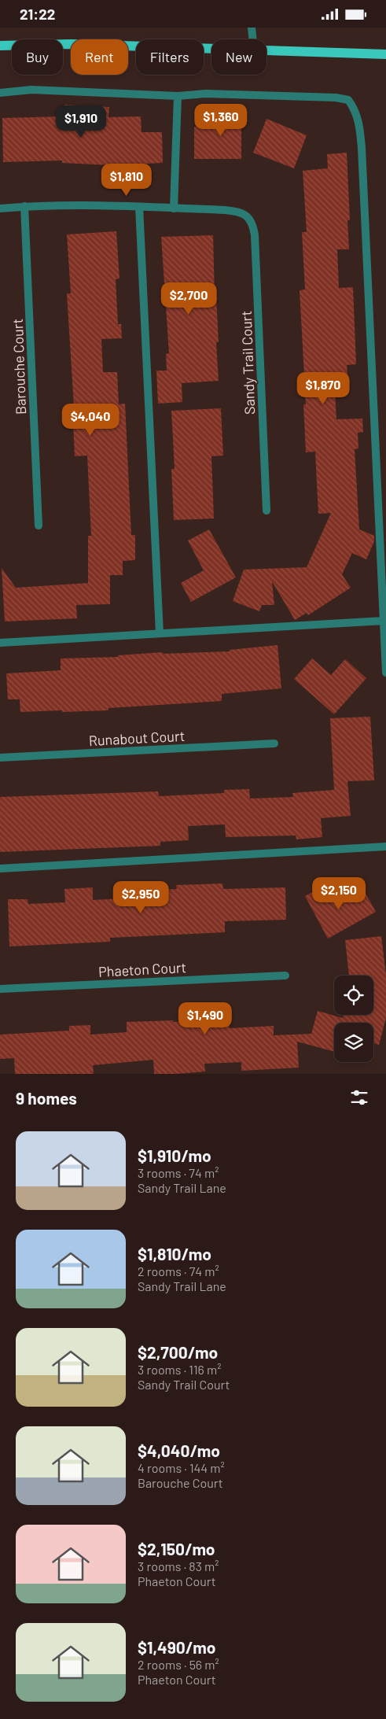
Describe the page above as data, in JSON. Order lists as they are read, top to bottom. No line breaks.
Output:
{"streets":{"street":["Sandy Trail Court","Barouche Court","Runabout Court","Phaeton Court"]},"page":{"status":"21:22","chip":["Buy","Rent","Filters","New"],"price":["$1,360","$1,910","$1,810","$2,700","$1,870","$4,040","$2,150","$2,950","$1,490"],"heading":"9 homes","list":[{"name":"$1,910/mo","note":"3 rooms · 74 m² · Sandy Trail Lane"},{"name":"$1,810/mo","note":"2 rooms · 74 m² · Sandy Trail Lane"},{"name":"$2,700/mo","note":"3 rooms · 116 m² · Sandy Trail Court"},{"name":"$4,040/mo","note":"4 rooms · 144 m² · Barouche Court"},{"name":"$2,150/mo","note":"3 rooms · 83 m² · Phaeton Court"},{"name":"$1,490/mo","note":"2 rooms · 56 m² · Phaeton Court"}]}}
